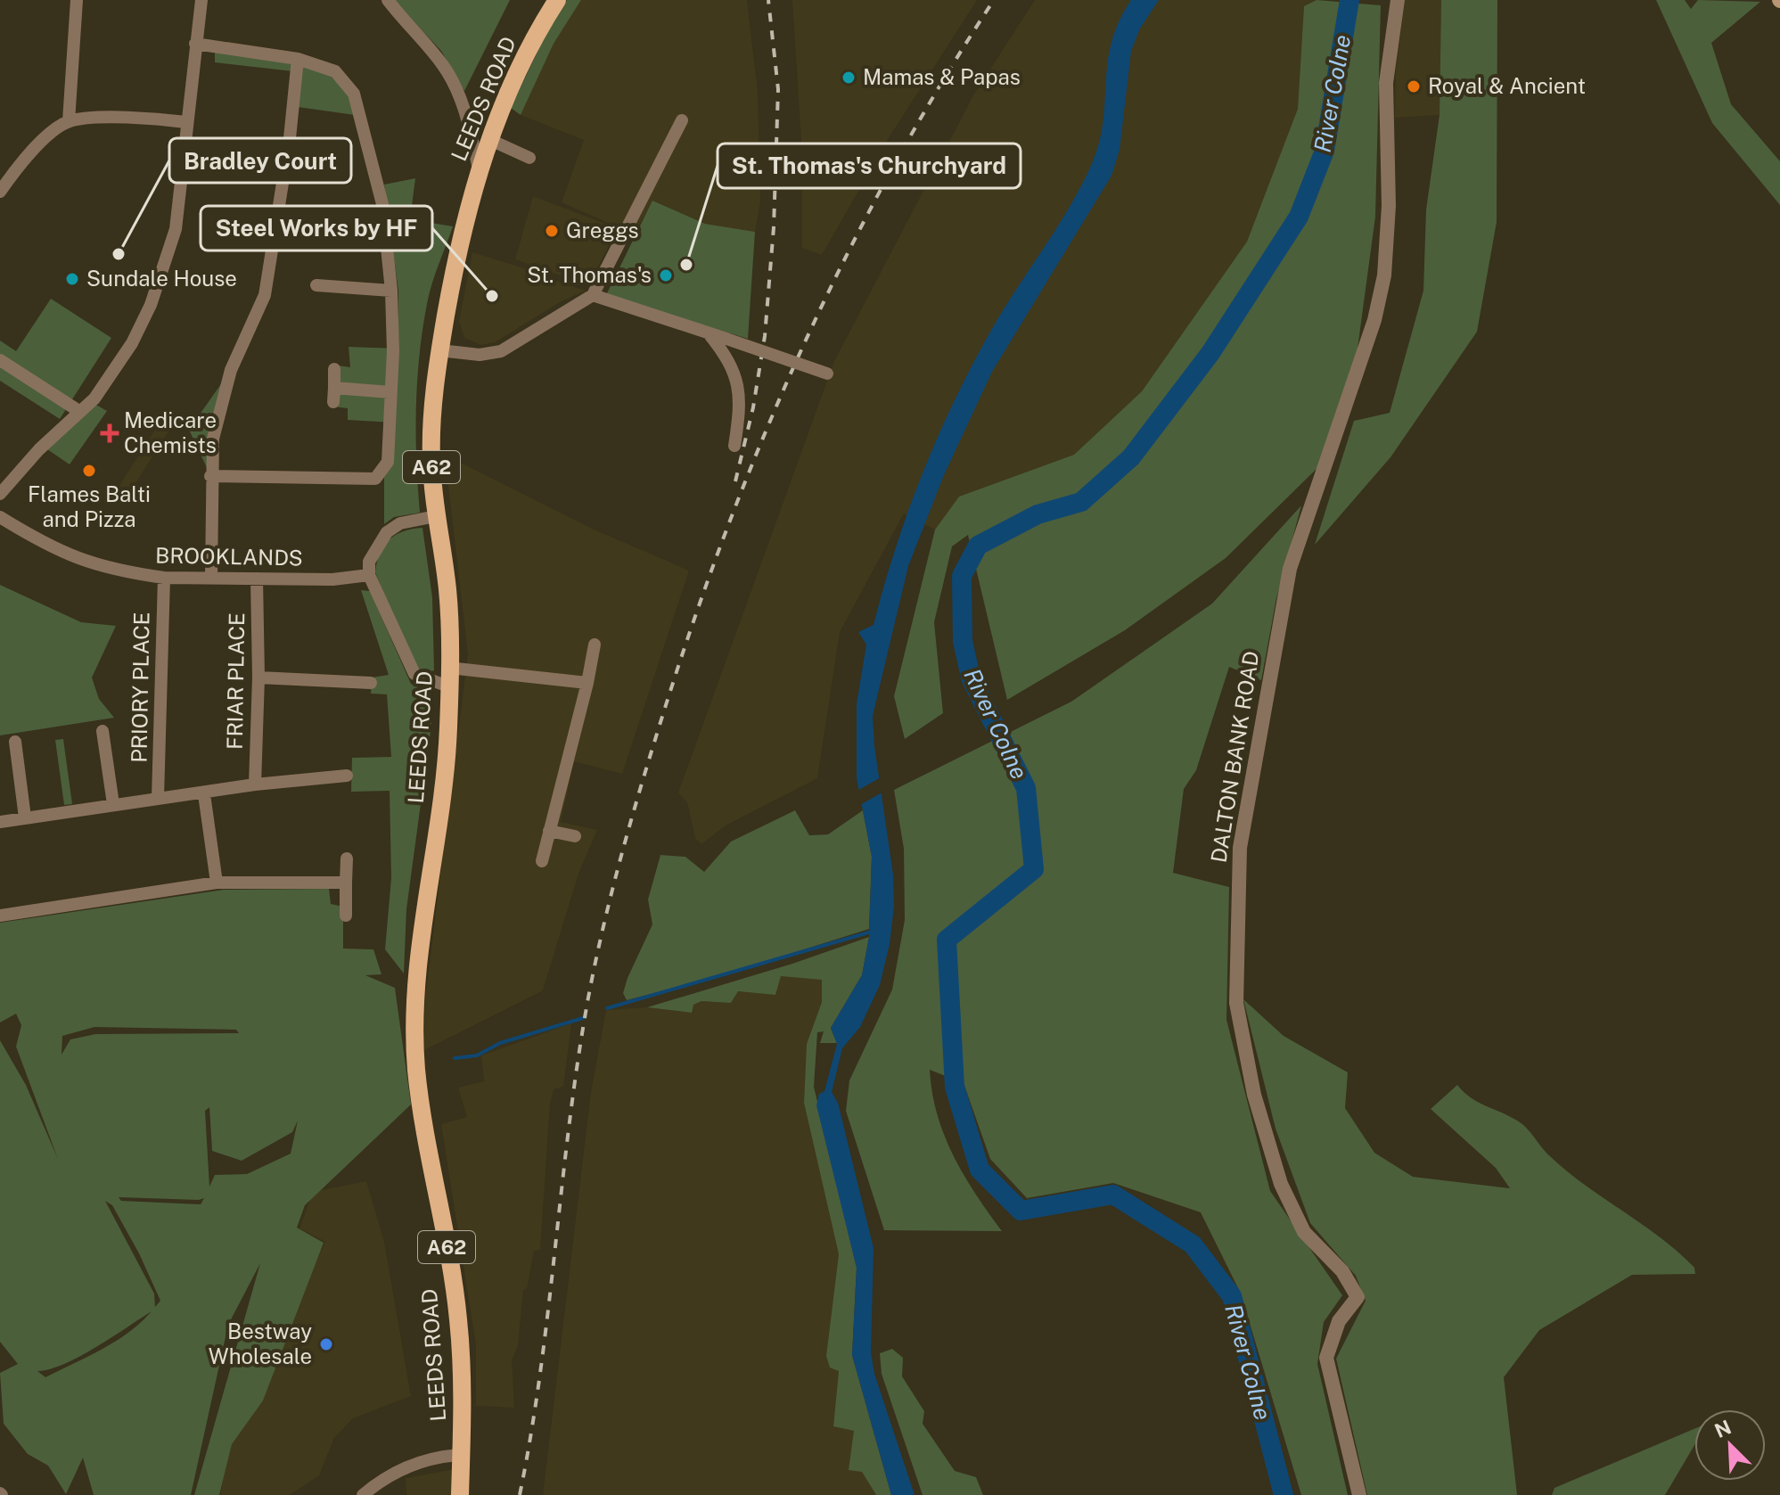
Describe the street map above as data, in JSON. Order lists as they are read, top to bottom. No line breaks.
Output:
{"streets":{"main road":["LEEDS ROAD","A62"],"street":["BROOKLANDS","FRIAR PLACE","PRIORY PLACE","DALTON BANK ROAD"]},"crossings":[["BROOKLANDS","FRIAR PLACE"],["BROOKLANDS","PRIORY PLACE"]],"water":["River Colne"],"places":{"other":["Mamas & Papas","Royal & Ancient","Greggs","Bradley Court","St. Thomas's Churchyard","St. Thomas's","Sundale House","Steel Works by HF","Flames Balti and Pizza","Bestway Wholesale"],"health":["Medicare Chemists"]},"north":"top left"}
